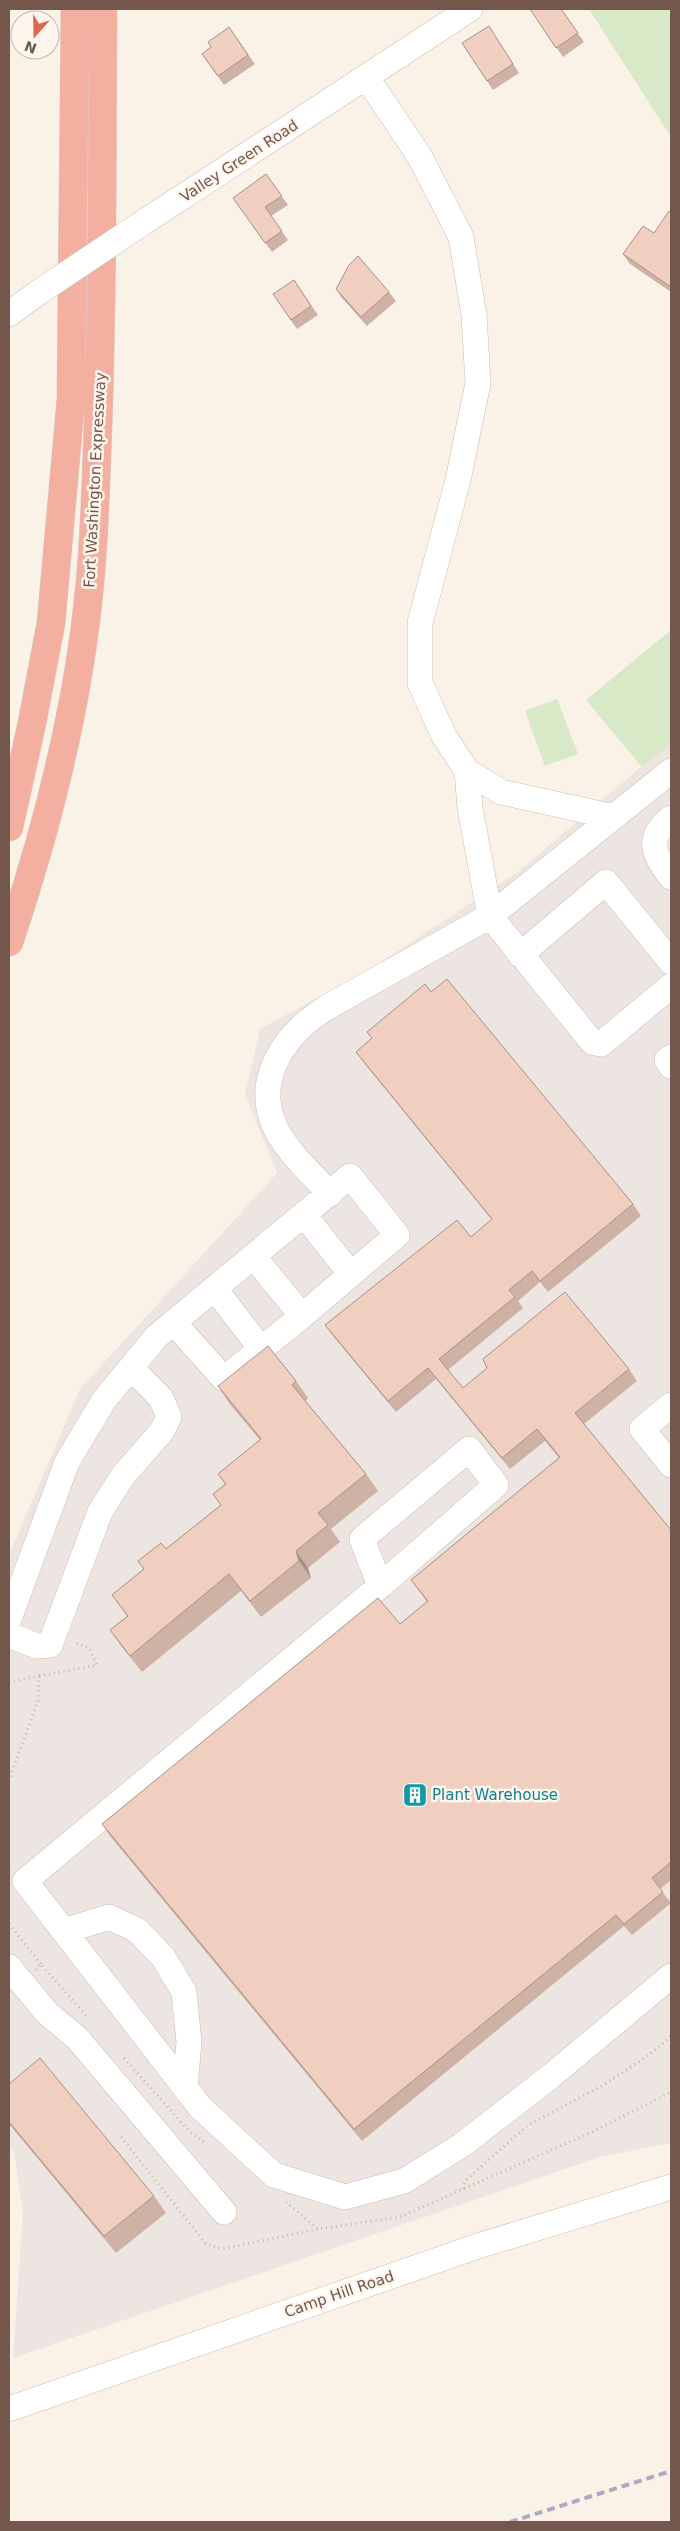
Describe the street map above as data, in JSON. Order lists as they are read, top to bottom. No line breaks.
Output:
{"streets":{"highway":["Fort Washington Expressway"],"street":["Valley Green Road","Camp Hill Road"]},"places":{"building":["Plant Warehouse"]},"north":"bottom"}
